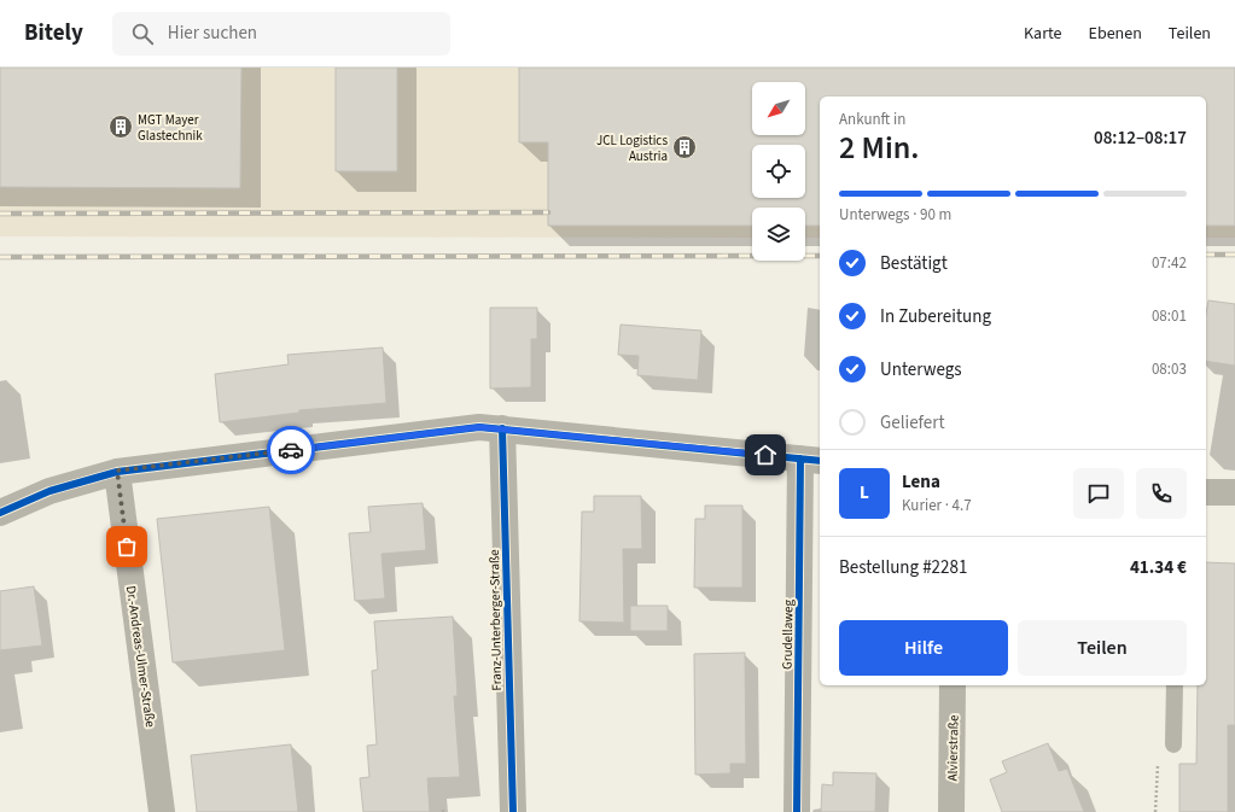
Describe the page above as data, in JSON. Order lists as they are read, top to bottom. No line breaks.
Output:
{"streets":{"street":["Franz-Unterberger-Straße","Grudellaweg","Dr.-Andreas-Ulmer-Straße","Alvierstraße"]},"places":{"building":["MGT Mayer Glastechnik","JCL Logistics Austria"]},"north":"bottom left","page":{"header":"Bitely","search":"Hier suchen","nav":["Karte","Ebenen","Teilen"],"heading":["2 Min.","Ankunft in","08:12–08:17"],"panel":["Lena","Kurier · 4.7","Bestellung #2281","41.34 €"],"bar":"Unterwegs · 90 m","list":[["Bestätigt","07:42"],["In Zubereitung","08:01"],["Unterwegs","08:03"],"Geliefert"],"round":"L","buttons":["Hilfe","Teilen"]}}
